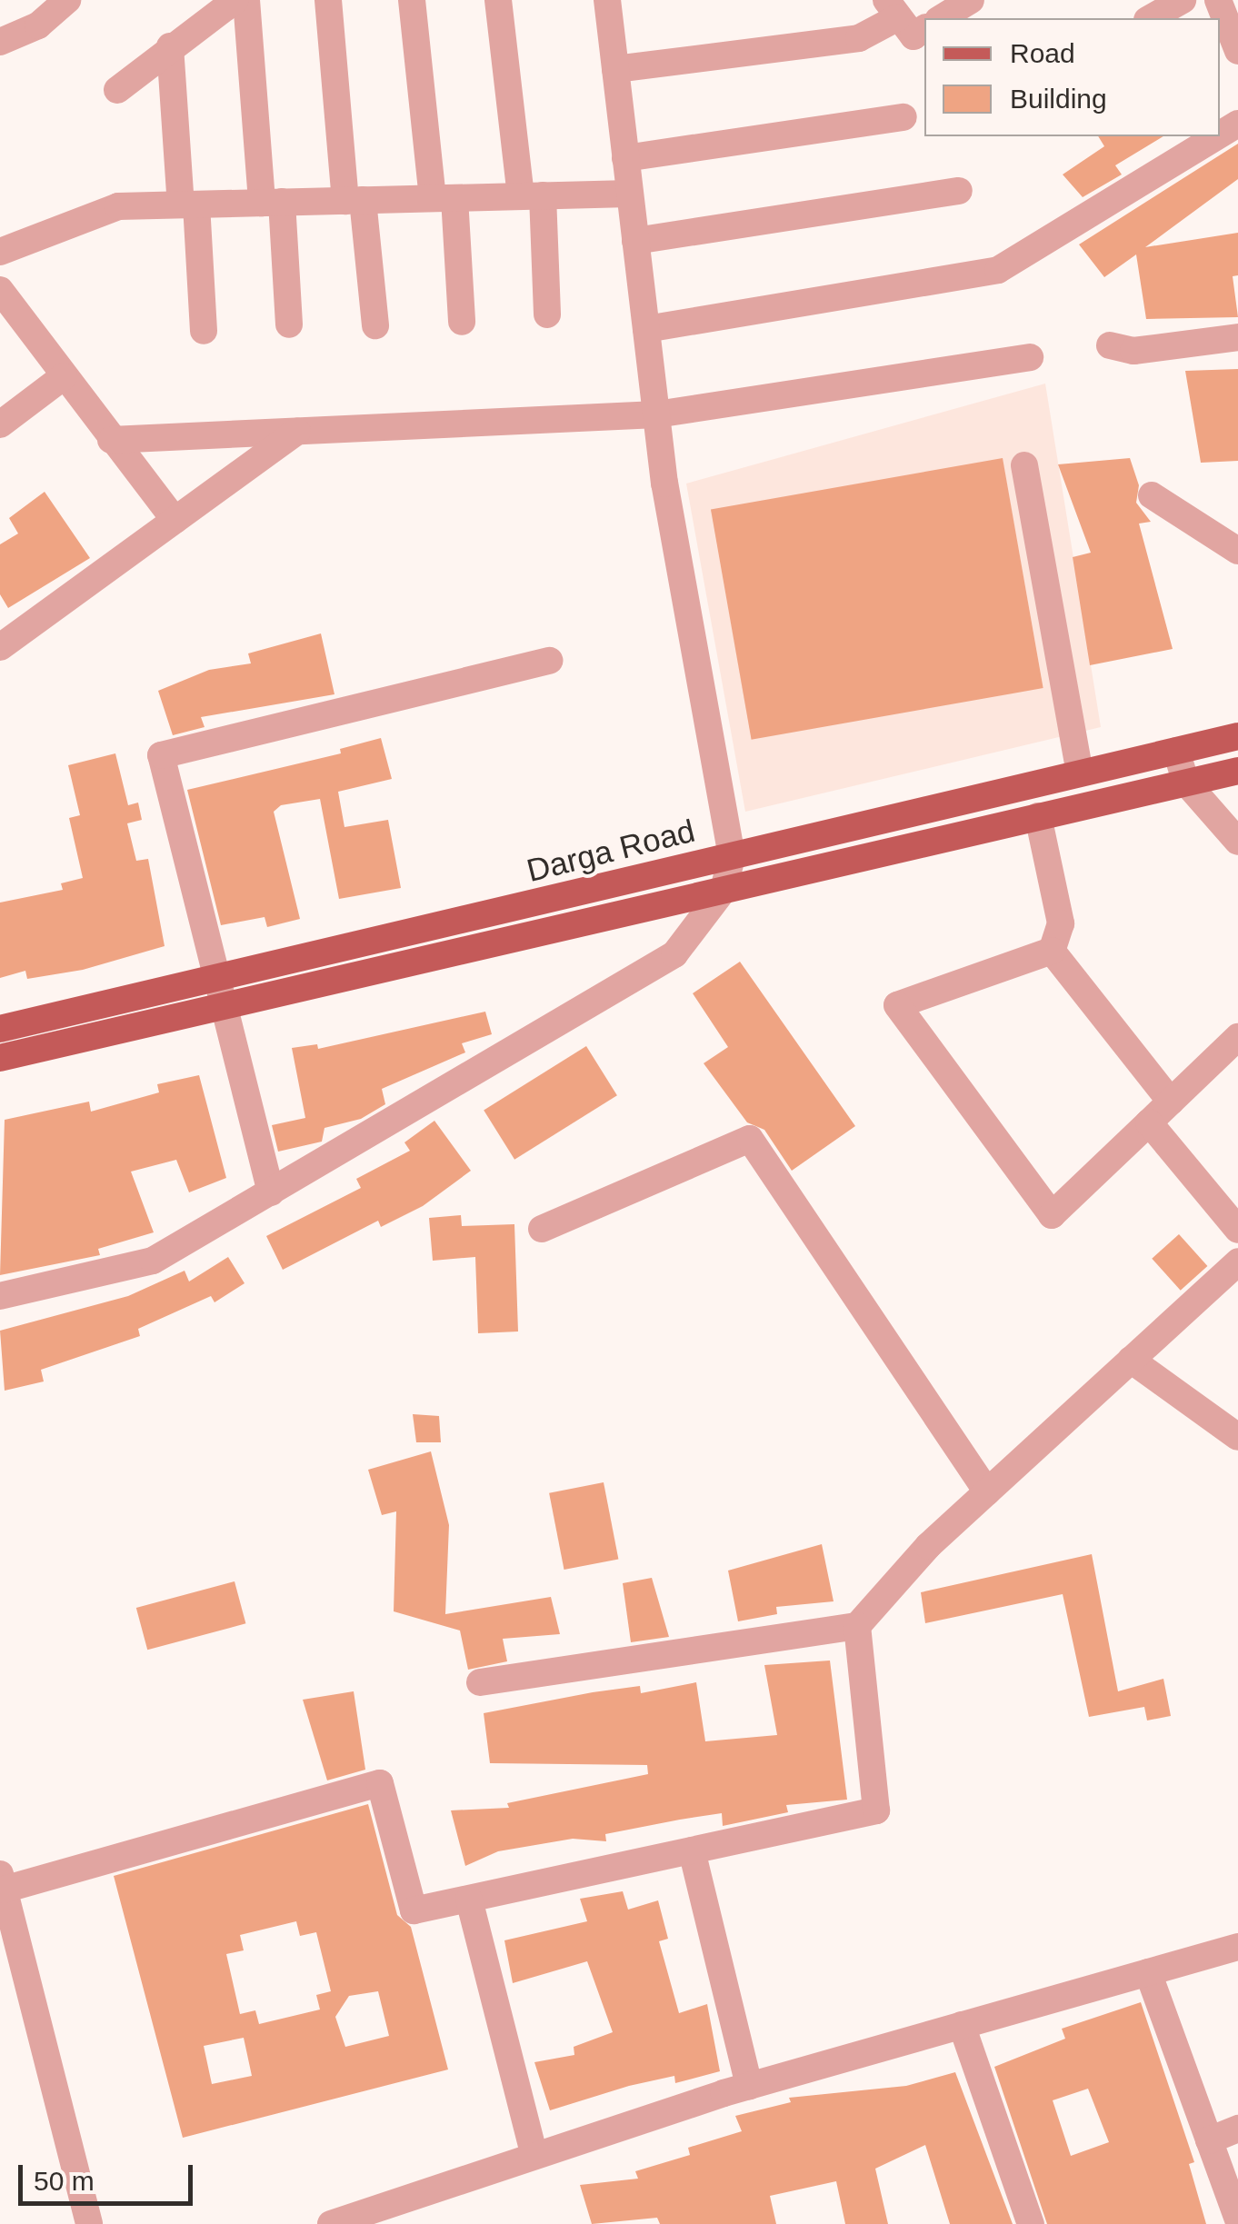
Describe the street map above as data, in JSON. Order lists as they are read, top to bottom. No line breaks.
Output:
{"streets":{"main road":["Darga Road"]},"legend":["Road","Building"],"scale_bar":"50 m"}
